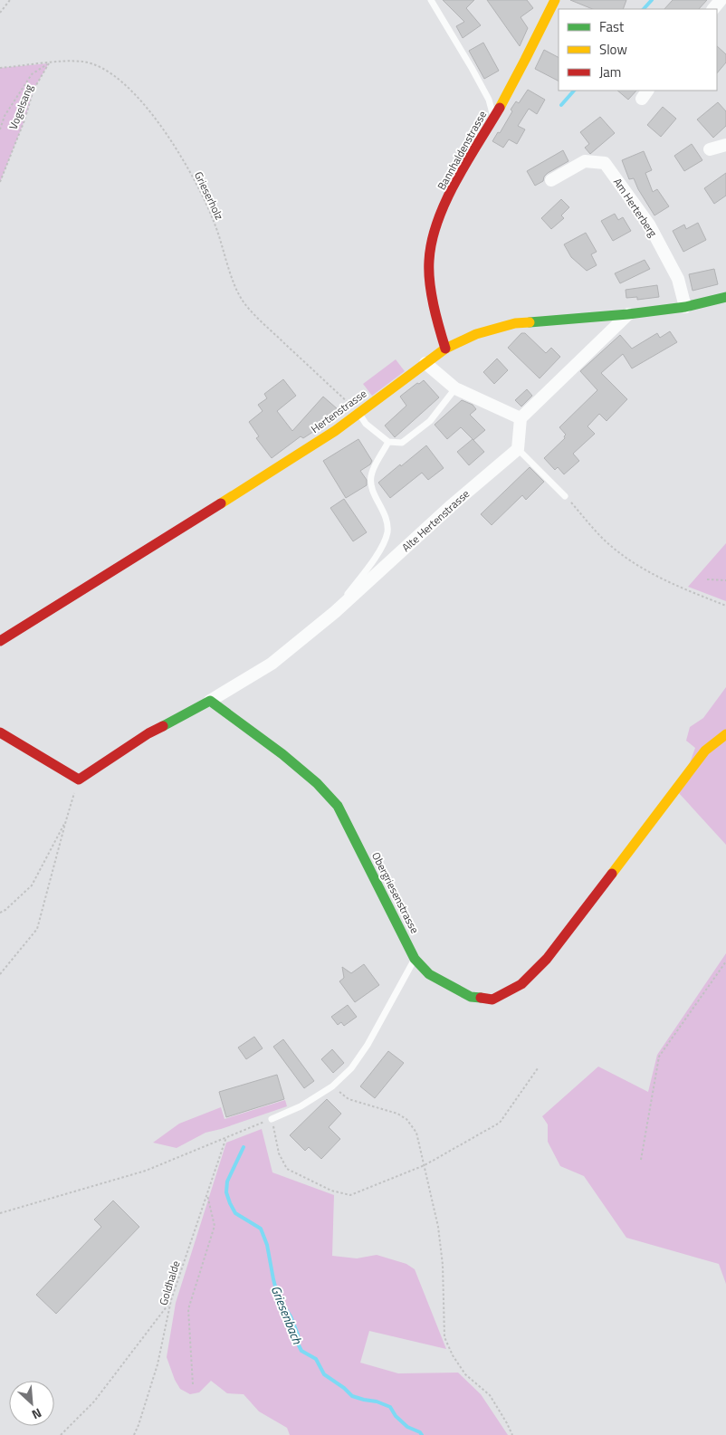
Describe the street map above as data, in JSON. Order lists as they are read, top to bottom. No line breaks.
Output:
{"streets":{"street":["Bannhaldenstrasse","Am Herterberg","Hertenstrasse","Alte Hertenstrasse","Obergriesenstrasse"],"path":["Vogelsang","Grieserholz","Goldhalde"]},"crossings":[["Vogelsang","Grieserholz"],["Bannhaldenstrasse","Hertenstrasse"],["Grieserholz","Hertenstrasse"],["Am Herterberg","Hertenstrasse"],["Alte Hertenstrasse","Obergriesenstrasse"]],"water":["Griesenbach"],"legend":["Fast","Slow","Jam"],"north":"bottom right"}
